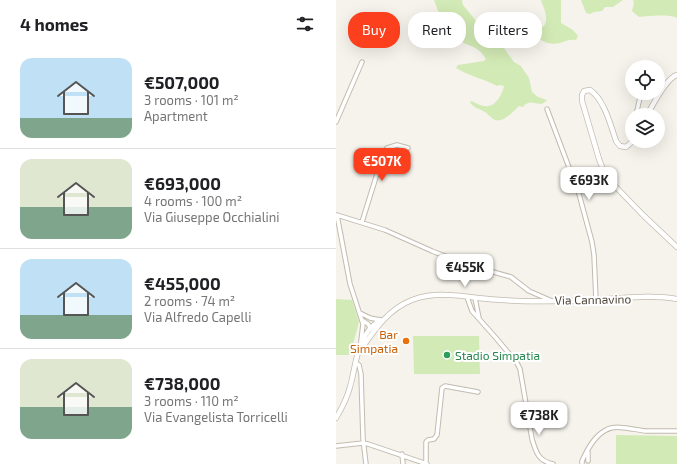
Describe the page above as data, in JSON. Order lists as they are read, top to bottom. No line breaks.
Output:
{"streets":{"street":["Via Cannavino"]},"places":["Bar Simpatia","Stadio Simpatia"],"page":{"heading":"4 homes","chip":["Buy","Rent","Filters"],"list":[{"name":"€507,000","note":"3 rooms · 101 m² · Apartment"},{"name":"€693,000","note":"4 rooms · 100 m² · Via Giuseppe Occhialini"},{"name":"€455,000","note":"2 rooms · 74 m² · Via Alfredo Capelli"},{"name":"€738,000","note":"3 rooms · 110 m² · Via Evangelista Torricelli"}],"price":["€507K","€693K","€455K","€738K"]}}
